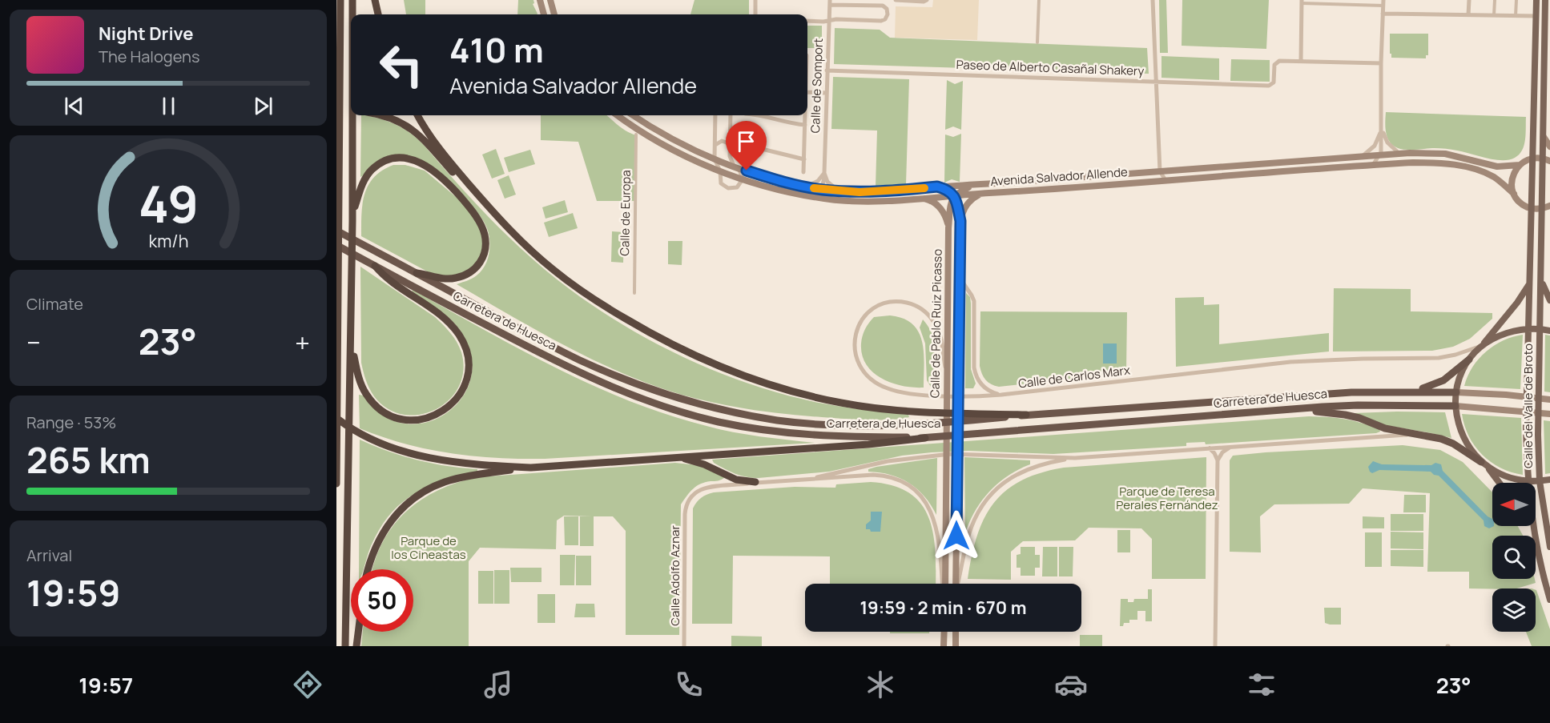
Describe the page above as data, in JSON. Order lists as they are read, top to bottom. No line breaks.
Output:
{"streets":{"highway":["Carretera de Huesca"],"main road":["Avenida Salvador Allende","Calle de Pablo Ruiz Picasso","Calle del Valle de Broto"],"street":["Paseo de Alberto Casañal Shakery","Calle de Somport","Calle de Europa","Calle de Carlos Marx","Calle Adolfo Aznar"]},"crossings":[["Paseo de Alberto Casañal Shakery","Calle de Somport"],["Avenida Salvador Allende","Calle de Pablo Ruiz Picasso"],["Calle de Pablo Ruiz Picasso","Calle de Carlos Marx"]],"parks":["Parque de Teresa Perales Fernández","Parque de los Cineastas"],"north":"left","page":{"turn":["410 m","Avenida Salvador Allende"],"song":["Night Drive","The Halogens"],"tile":["Climate",["Range · 53%","265 km"],["Arrival","19:59"]],"heat":["−","23°","+"],"limit":"50","trip":"19:59 · 2 min · 670 m","tabs":["19:57","23°"],"gauge":["49","km/h"]}}
